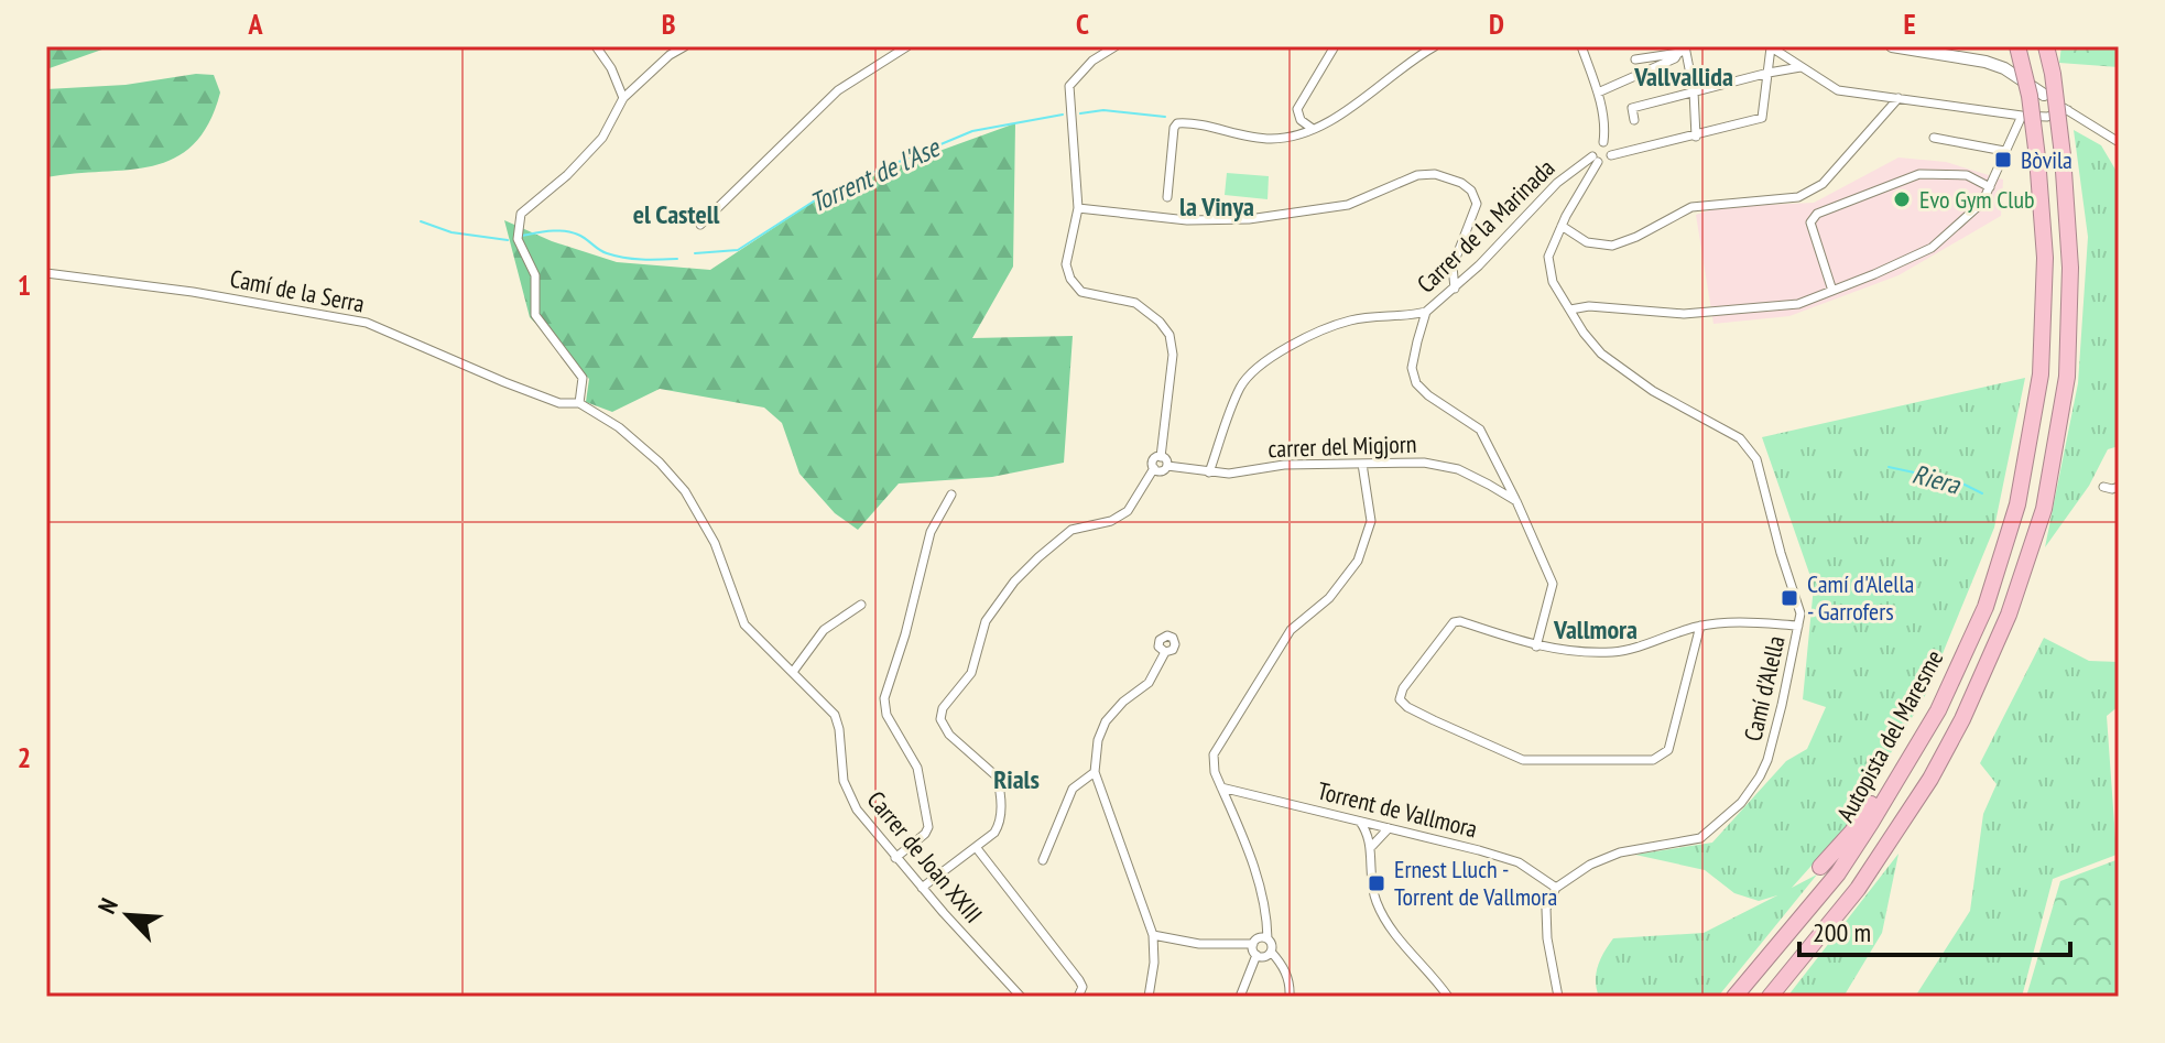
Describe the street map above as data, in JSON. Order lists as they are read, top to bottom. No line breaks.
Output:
{"streets":{"highway":["Autopista del Maresme"],"street":["Carrer de la Marinada","Camí de la Serra","carrer del Migjorn","Camí d'Alella","Torrent de Vallmora","Carrer de Joan XXIII"]},"crossings":[["Carrer de la Marinada","carrer del Migjorn"],["Carrer de la Marinada","Camí d'Alella"],["Camí de la Serra","Carrer de Joan XXIII"],["Camí d'Alella","Torrent de Vallmora"]],"districts":["Vallvallida","la Vinya","el Castell","Vallmora","Rials"],"water":["Torrent de l'Ase","Riera"],"places":{"transit":["Bòvila","Camí d'Alella - Garrofers","Ernest Lluch - Torrent de Vallmora"],"other":["Evo Gym Club"]},"scale_bar":"200 m","north":"top left","grid":{"columns":["A","B","C","D","E"],"rows":["1","2"]}}
